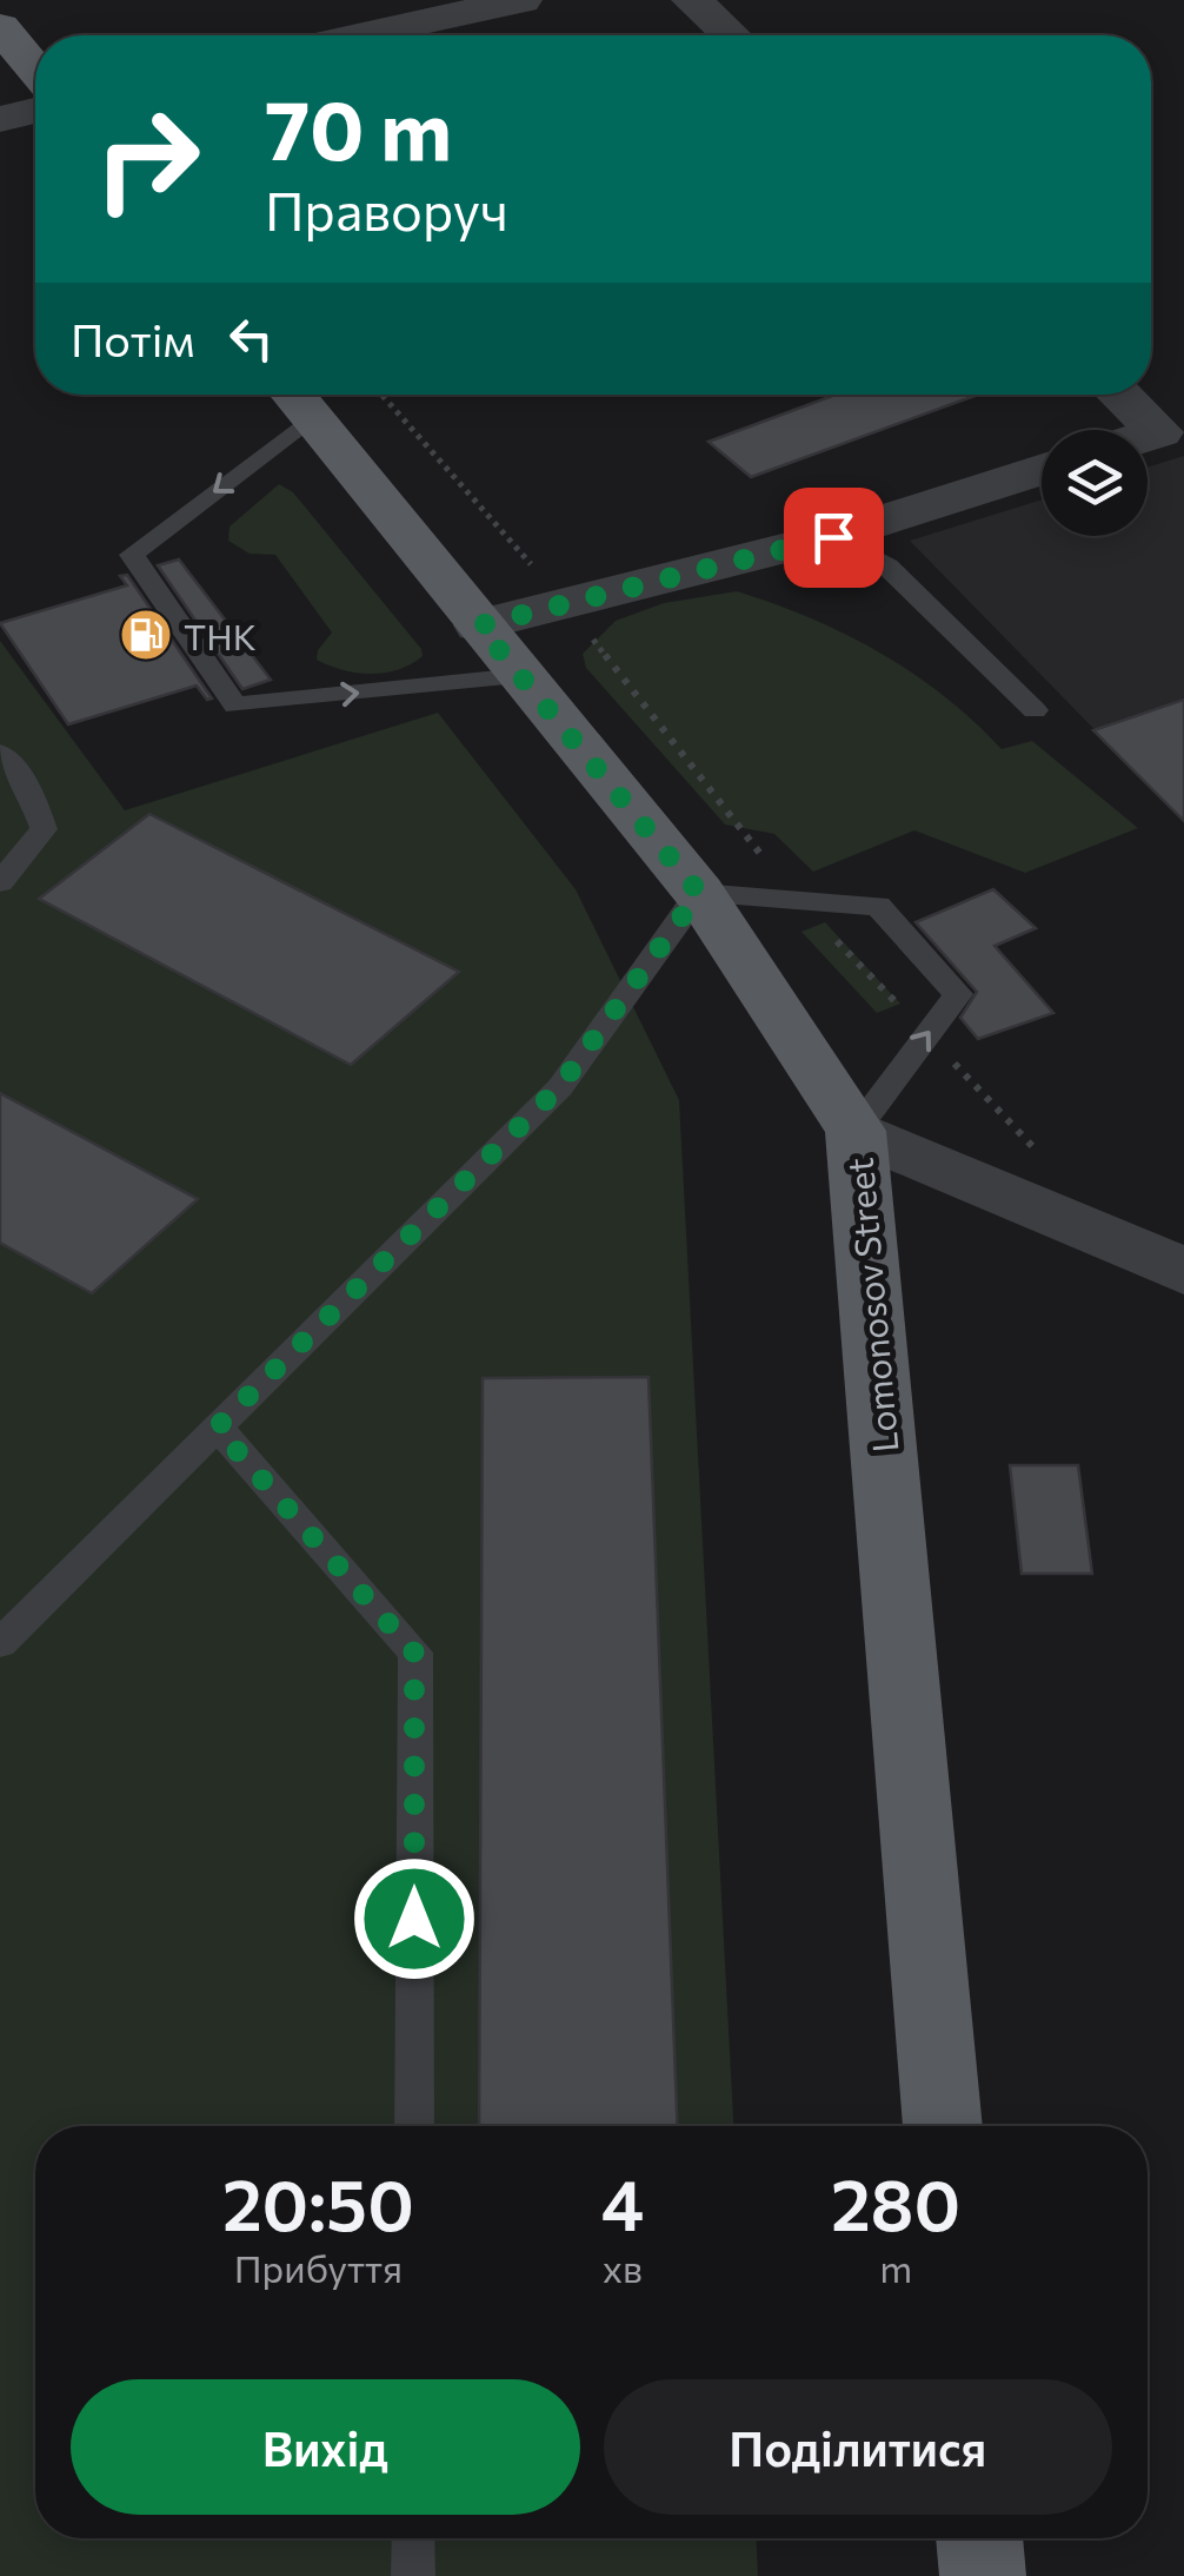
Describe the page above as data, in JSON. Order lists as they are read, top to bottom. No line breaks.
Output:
{"streets":{"main road":["Lomonosov Street"]},"places":{"fuel station":["ТНК"]},"page":{"turn":["70 m","Праворуч"],"then":"Потім","eta":["20:50","Прибуття","4","хв","280","m"],"buttons":["Вихід","Поділитися"]}}
